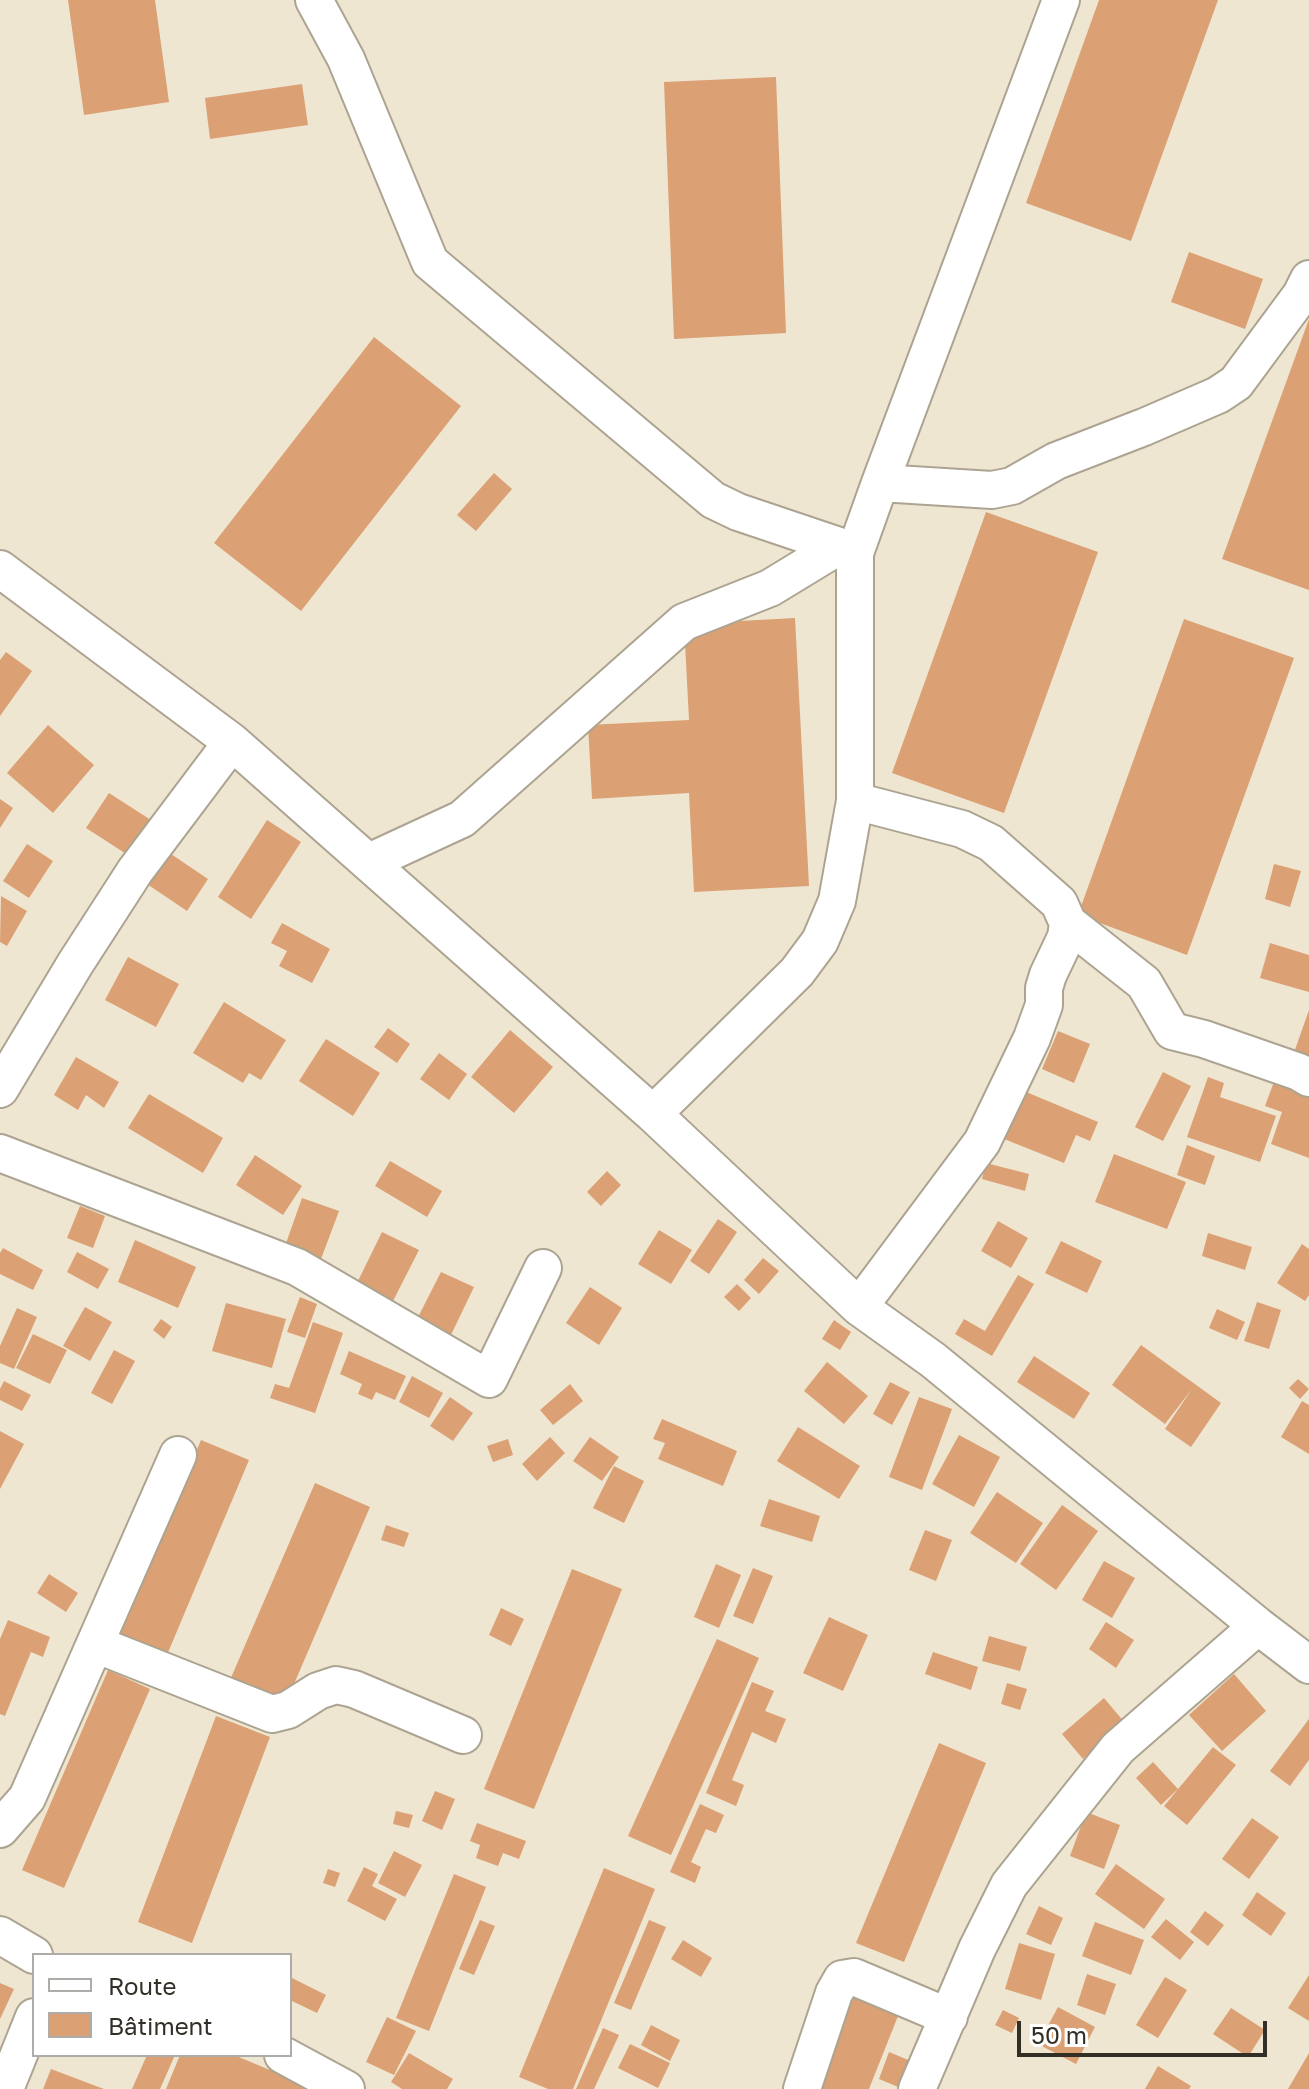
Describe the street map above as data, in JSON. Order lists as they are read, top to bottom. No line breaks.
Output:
{"legend":["Route","Bâtiment"],"scale_bar":"50 m"}
